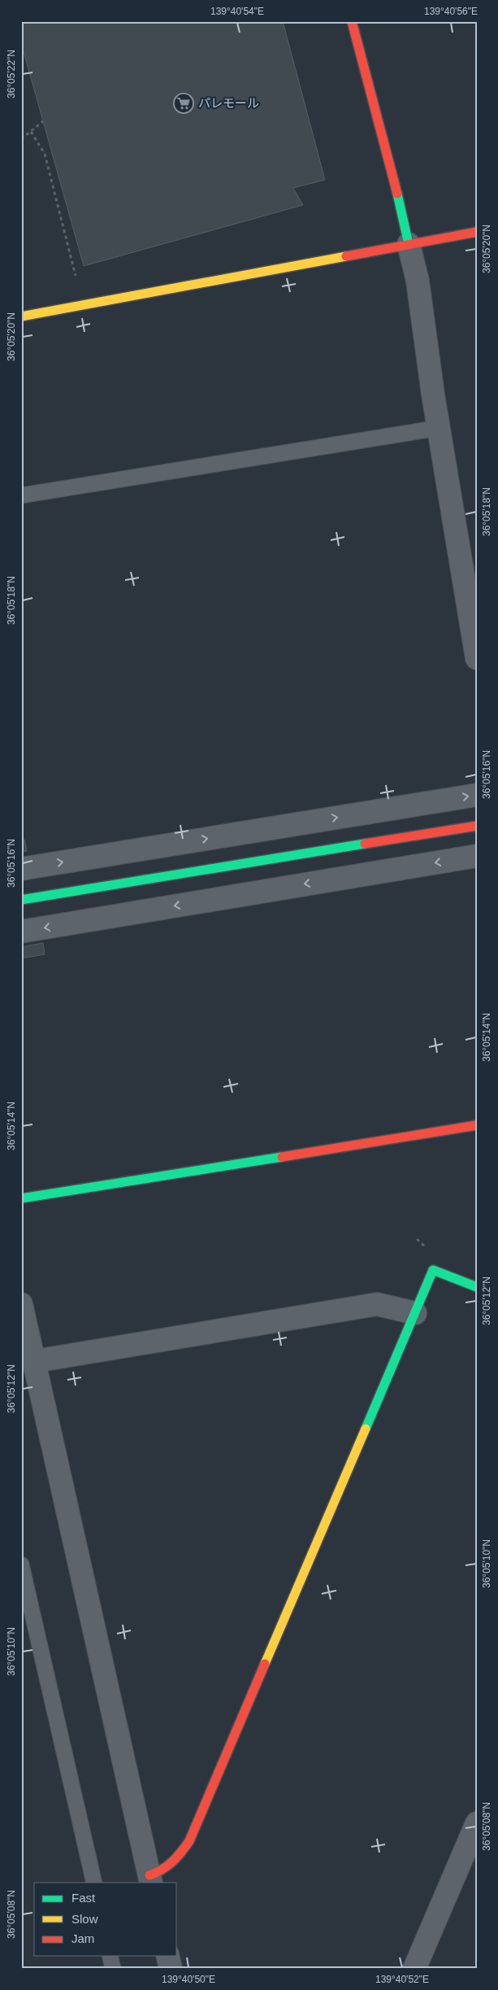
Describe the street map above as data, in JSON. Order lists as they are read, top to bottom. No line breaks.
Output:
{"places":{"supermarket":["パレモール"]},"legend":["Fast","Slow","Jam"],"coordinates":["139°40'54\"E","139°40'56\"E","36°05'22\"N","36°05'20\"N","36°05'18\"N","36°05'16\"N","36°05'14\"N","36°05'12\"N","36°05'10\"N","36°05'08\"N","139°40'50\"E","139°40'52\"E"]}
